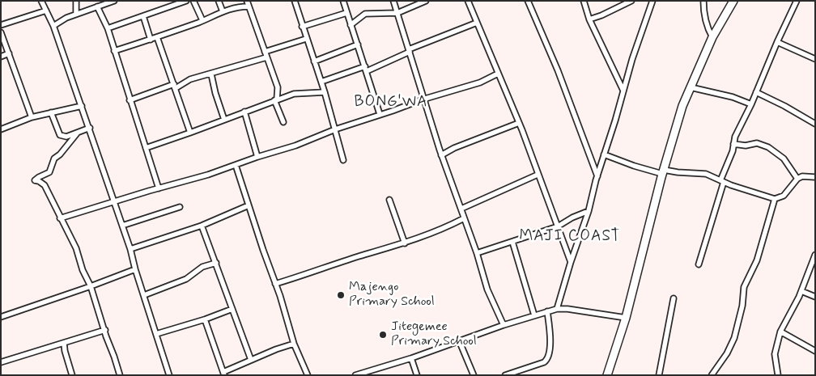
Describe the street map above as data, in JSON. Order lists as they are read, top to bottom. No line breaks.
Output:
{"districts":["BONG'WA","MAJI COAST"],"places":["Majengo Primary School","Jitegemee Primary School"]}
